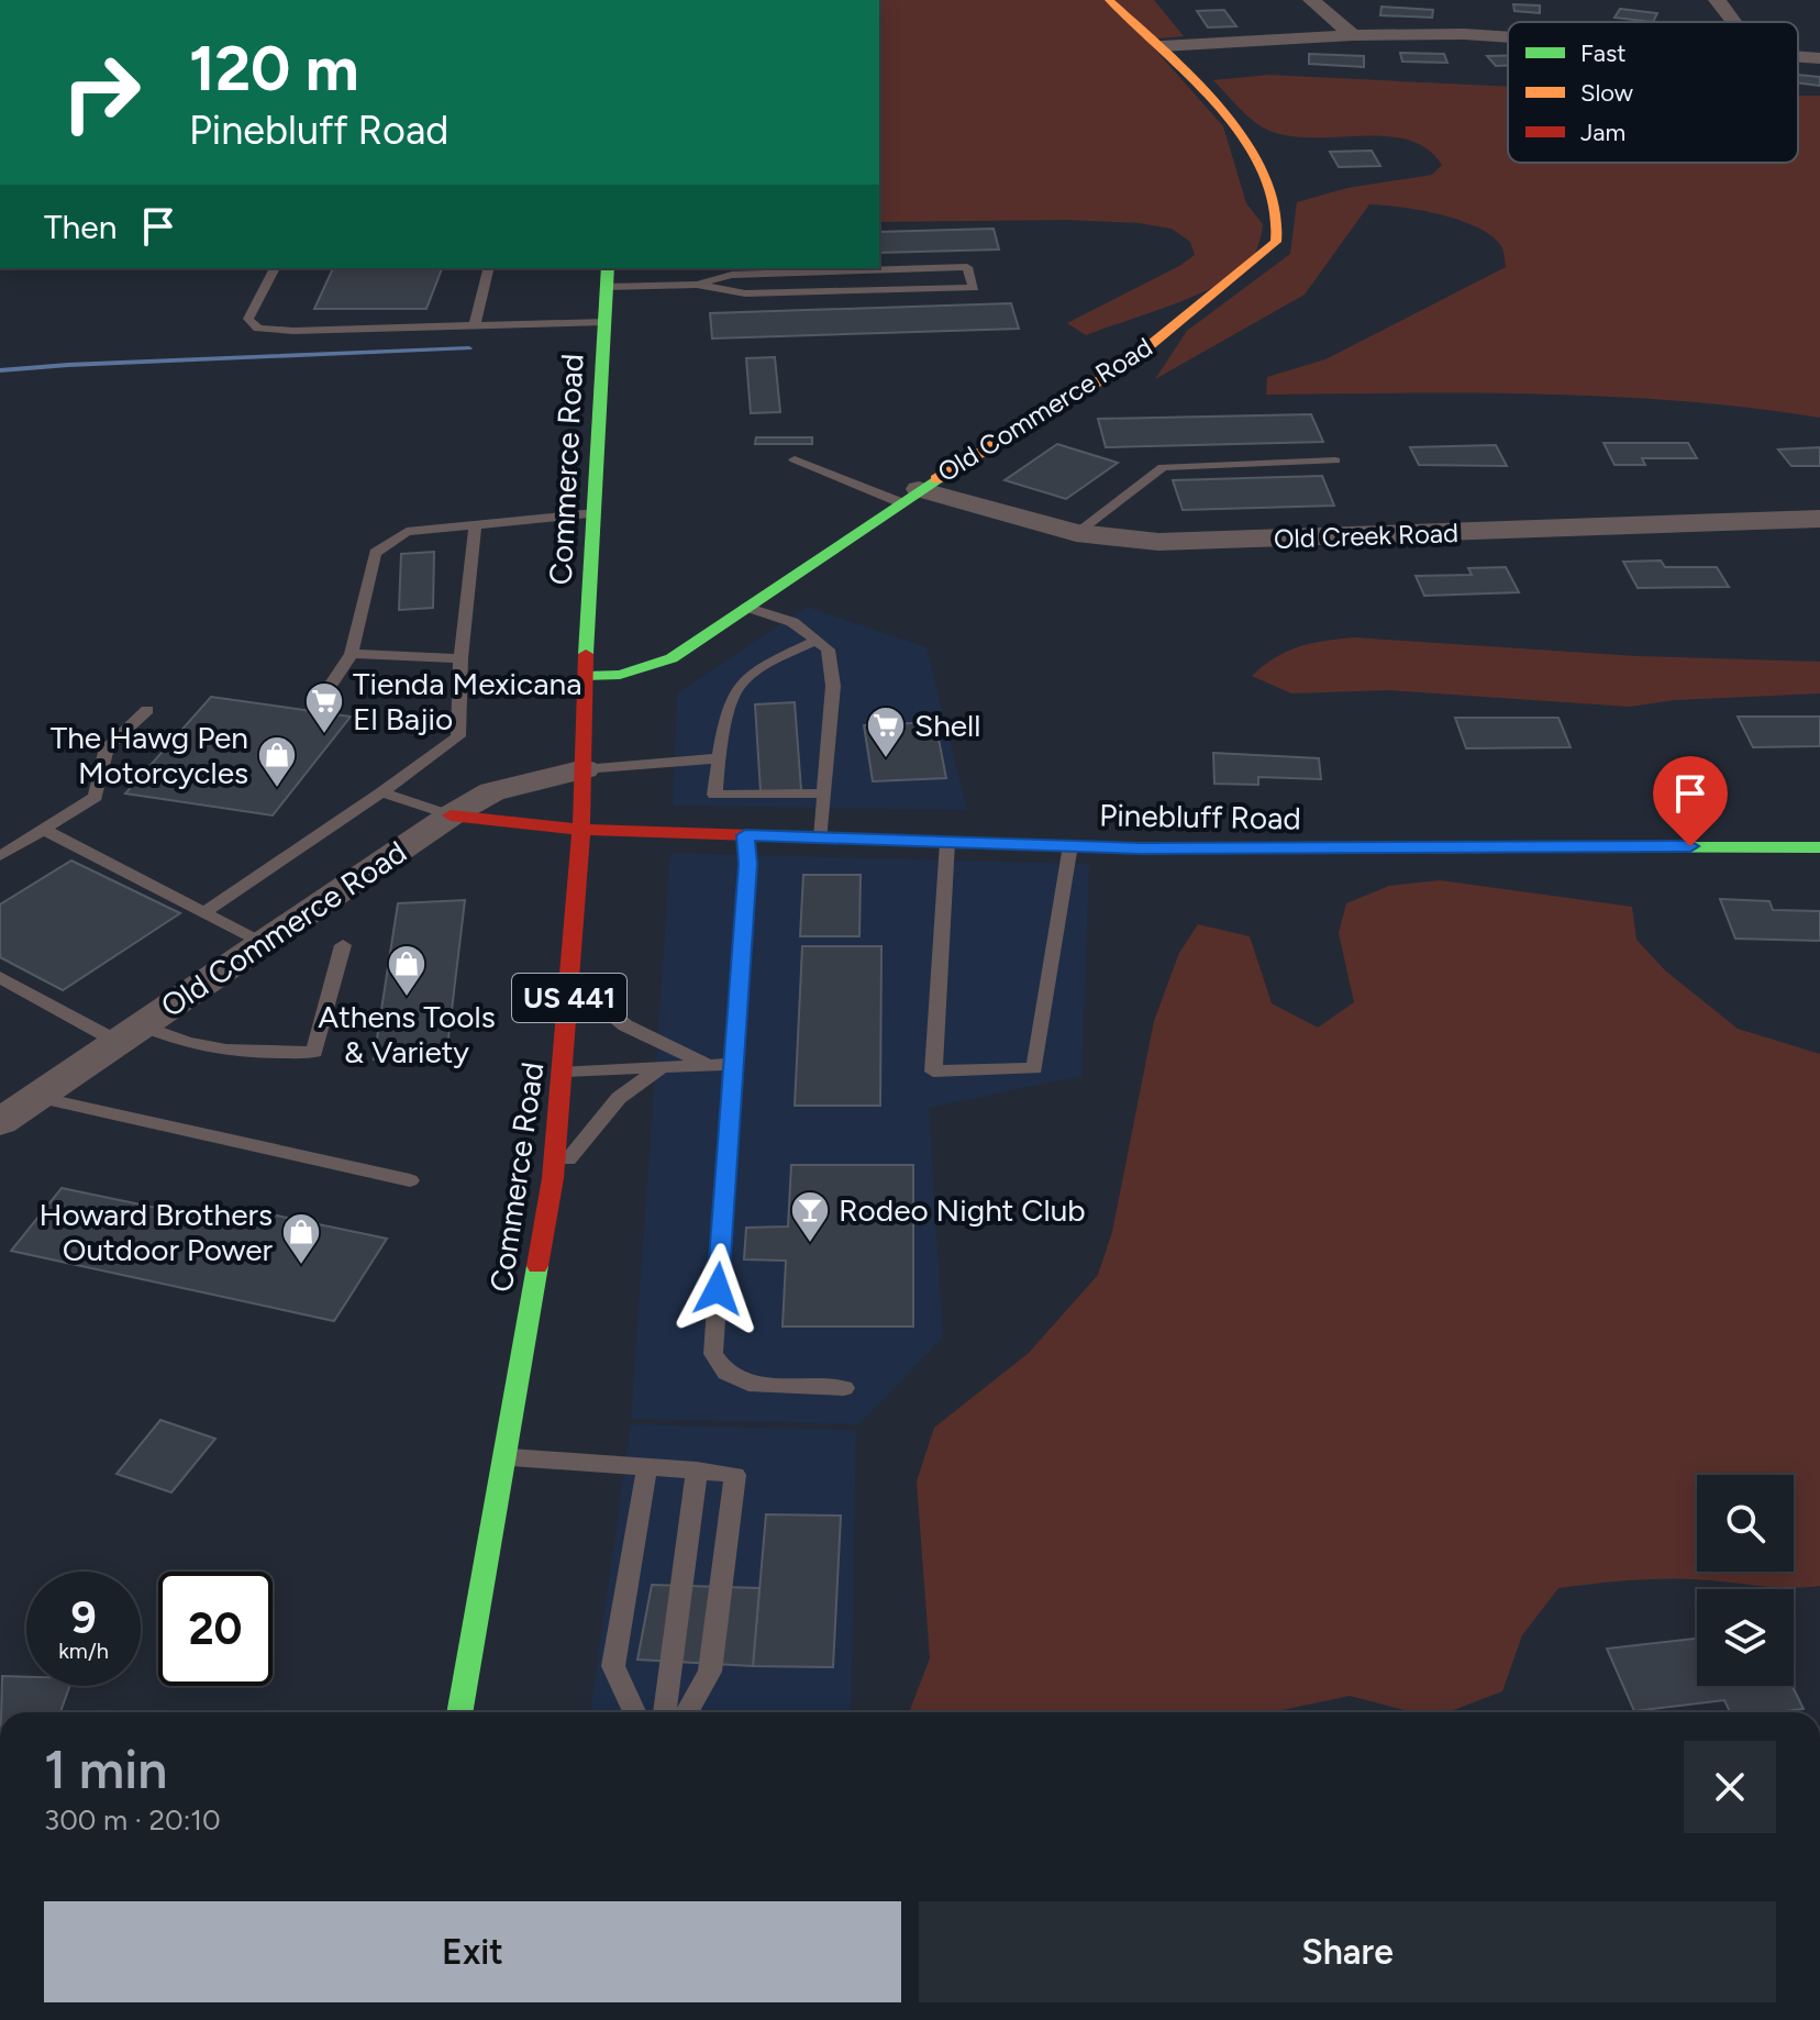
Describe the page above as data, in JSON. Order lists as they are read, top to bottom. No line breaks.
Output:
{"streets":{"main road":["Old Commerce Road","Commerce Road","Pinebluff Road","US 441"],"street":["Old Creek Road"]},"crossings":[["Old Commerce Road","Commerce Road"],["Old Commerce Road","Old Creek Road"],["Old Commerce Road","Pinebluff Road"],["Commerce Road","Pinebluff Road"]],"places":{"supermarket":["Tienda Mexicana El Bajio","Shell"],"shop":["The Hawg Pen Motorcycles","Athens Tools & Variety","Howard Brothers Outdoor Power"],"bar":["Rodeo Night Club"]},"legend":["Fast","Slow","Jam"],"page":{"turn":["120 m","Pinebluff Road"],"then":"Then","speed":"9 km/h","limit":"20","heading":["1 min","300 m · 20:10"],"buttons":["Exit","Share"]}}
